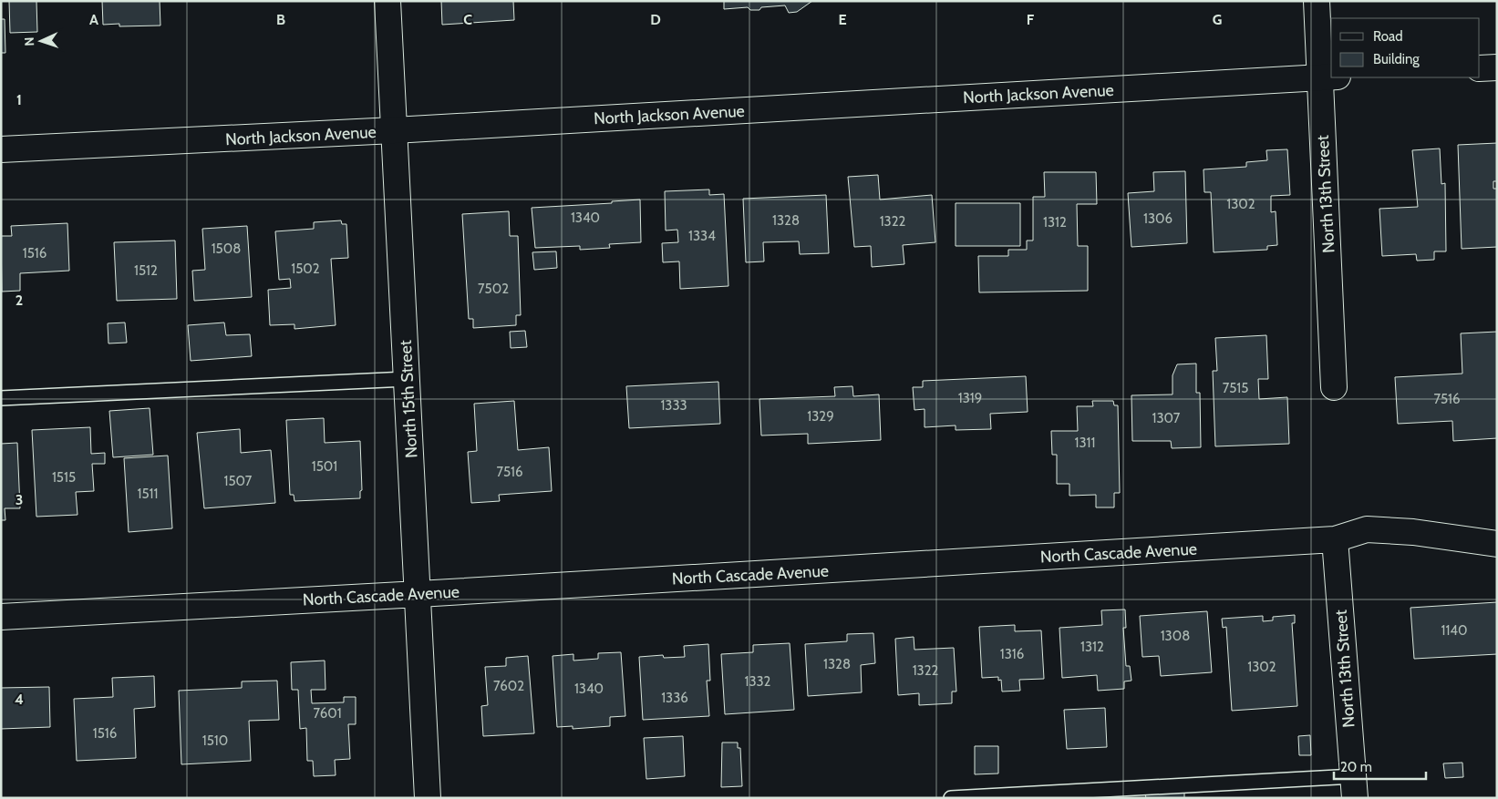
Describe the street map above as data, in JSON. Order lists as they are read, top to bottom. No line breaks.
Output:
{"streets":{"street":["North Jackson Avenue","North 13th Street","North 15th Street","North Cascade Avenue"]},"crossings":[["North Jackson Avenue","North 13th Street"],["North Jackson Avenue","North 15th Street"],["North 13th Street","North Cascade Avenue"],["North 15th Street","North Cascade Avenue"]],"house_numbers":["1302","1340","1306","1328","1322","1312","1334","1508","1516","1502","1512","7502","7515","1319","7516","1333","1329","1307","1311","1501","7516","1515","1507","1511","1140","1308","1312","1316","1328","1302","1322","1332","7602","1340","1336","7601","1516","1510"],"legend":["Road","Building"],"scale_bar":"20 m","north":"left","grid":{"columns":["A","B","C","D","E","F","G"],"rows":["1","2","3","4"]}}
